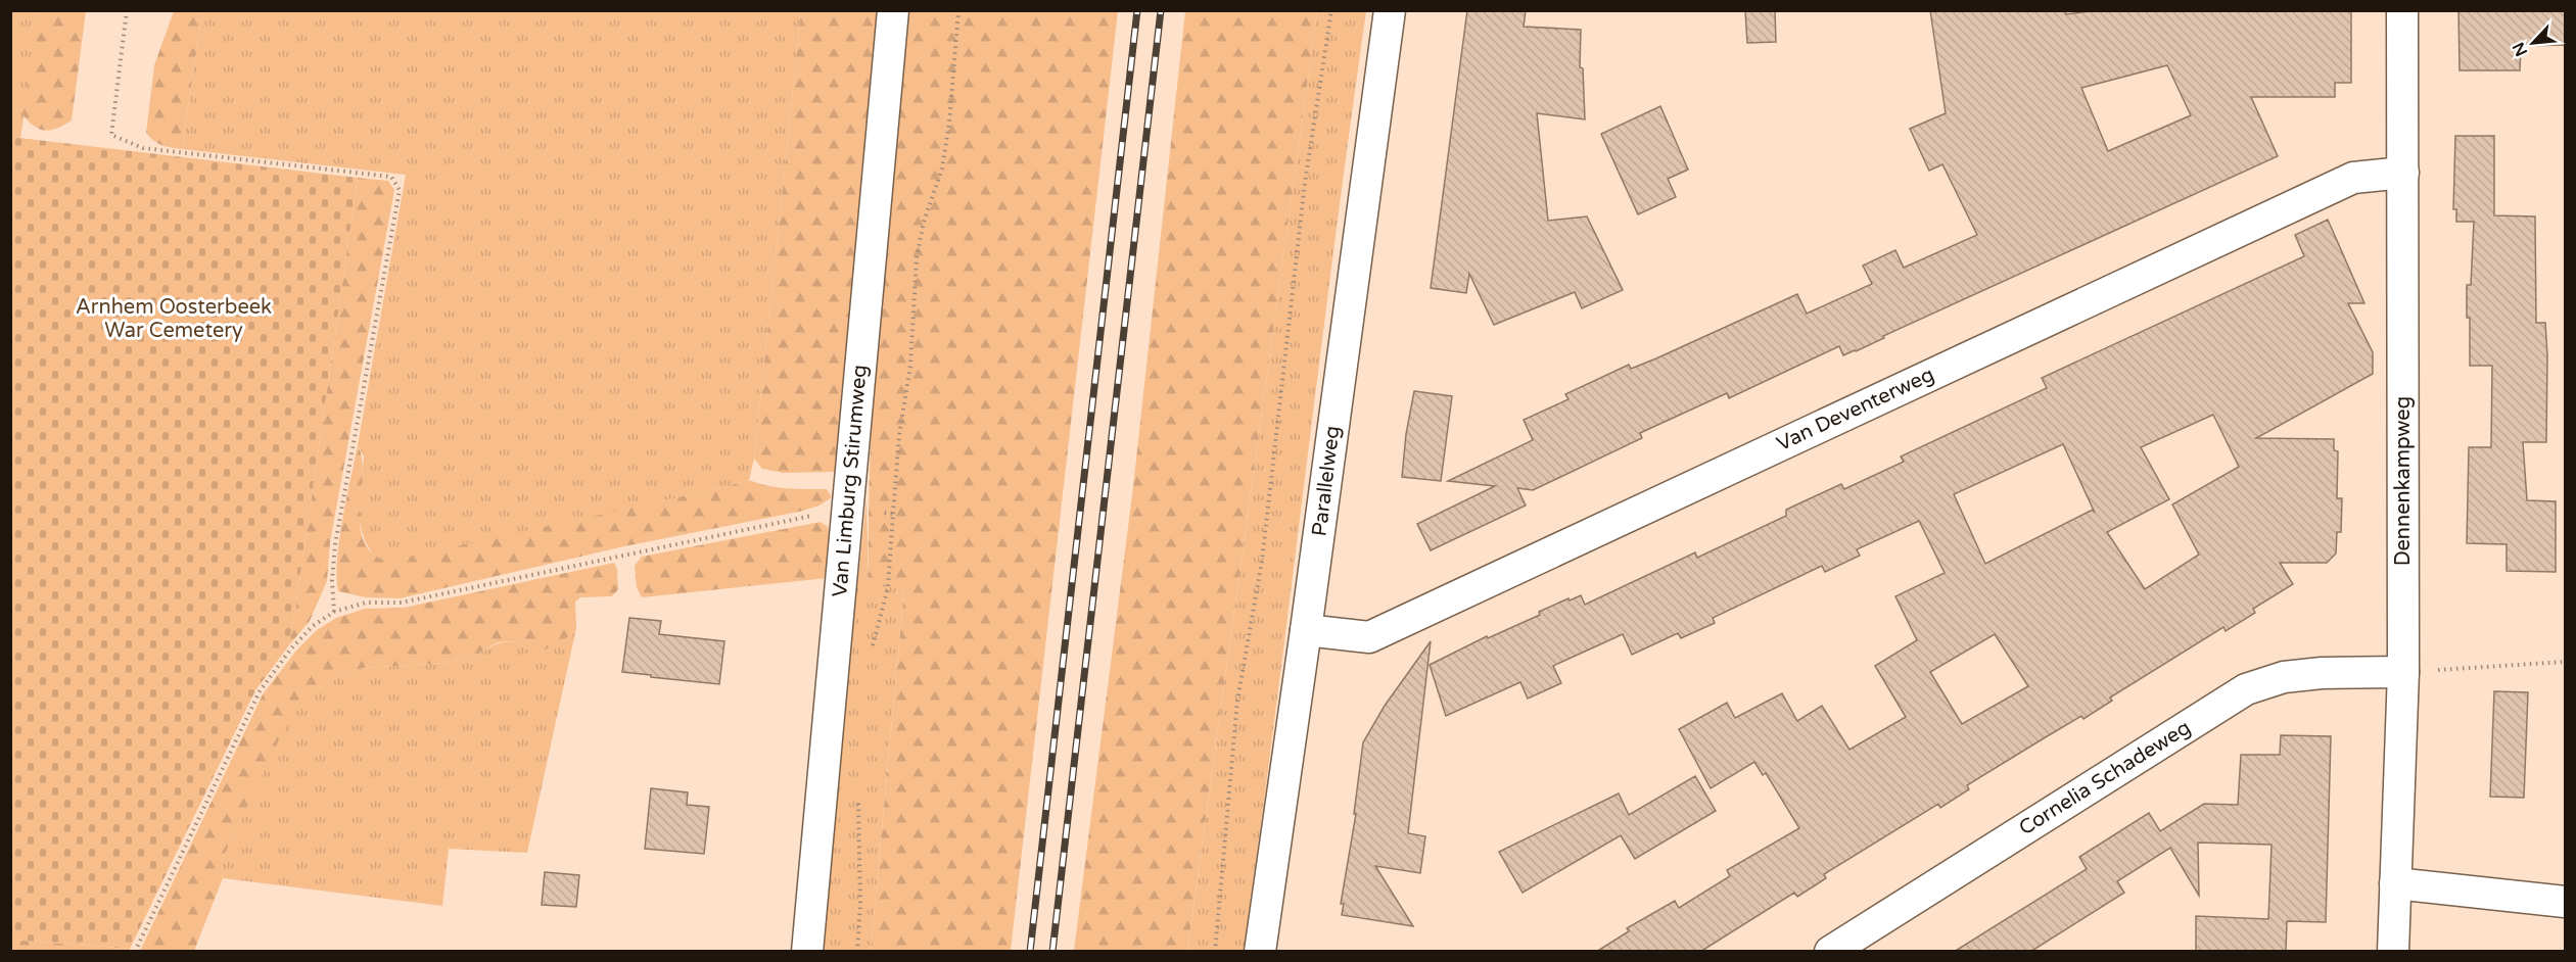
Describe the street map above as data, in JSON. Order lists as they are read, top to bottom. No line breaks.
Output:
{"streets":{"street":["Van Deventerweg","Van Limburg Stirumweg","Parallelweg","Dennenkampweg","Cornelia Schadeweg"]},"crossings":[["Van Deventerweg","Parallelweg"],["Van Deventerweg","Dennenkampweg"],["Dennenkampweg","Cornelia Schadeweg"]],"parks":["Arnhem Oosterbeek War Cemetery"],"north":"bottom left"}
